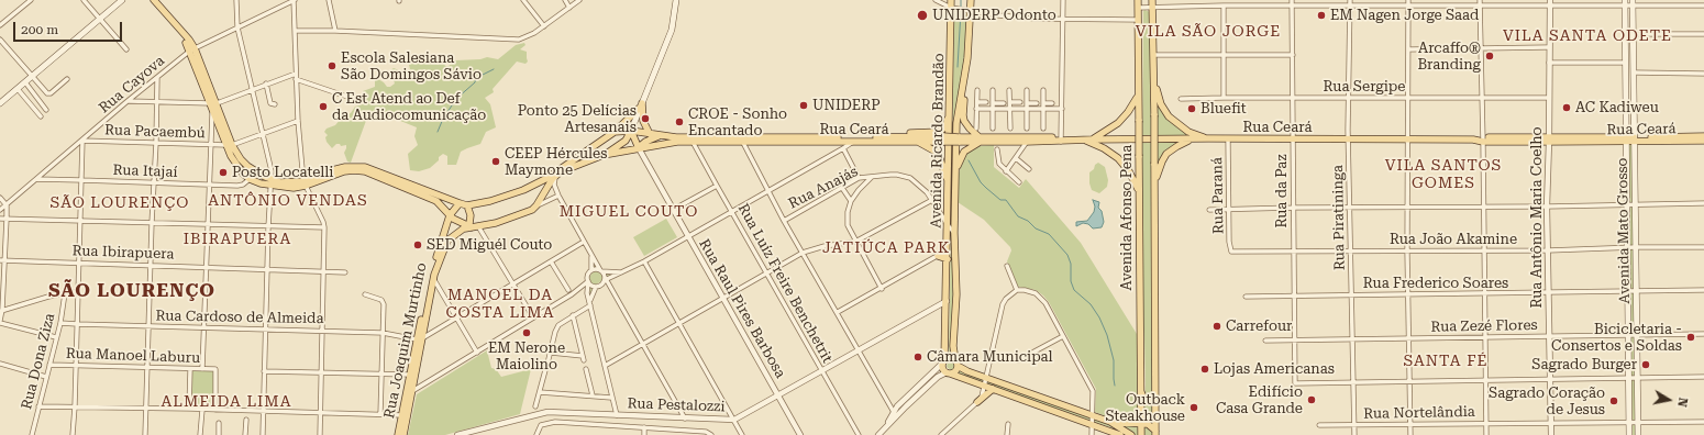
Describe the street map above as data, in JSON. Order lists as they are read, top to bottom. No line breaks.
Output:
{"streets":{"main road":["Rua Ceará","Avenida Ricardo Brandão","Avenida Afonso Pena","Avenida Mato Grosso","Rua Joaquim Murtinho"],"street":["Rua Cayova","Rua Sergipe","Rua Pacaembú","Rua Itajaí","Rua Anajás","Rua da Paz","Rua Paraná","Rua Piratininga","Rua Antônio Maria Coelho","Rua João Akamine","Rua Ibirapuera","Rua Luíz Freire Benchetrit","Rua Frederico Soares","Rua Raul Pires Barbosa","Rua Cardoso de Almeida","Rua Zezé Flores","Rua Manoel Laburu","Rua Dona Ziza","Rua Pestalozzi","Rua Nortelândia"]},"crossings":[["Rua Cayova","Rua Pacaembú"],["Rua Cayova","Rua Itajaí"],["Rua Sergipe","Rua da Paz"],["Rua Sergipe","Rua Piratininga"],["Rua Sergipe","Rua Antônio Maria Coelho"],["Rua Ceará","Rua da Paz"],["Rua Ceará","Rua Paraná"],["Rua Ceará","Rua Piratininga"],["Rua Ceará","Rua Antônio Maria Coelho"],["Rua Ceará","Avenida Mato Grosso"],["Rua Ceará","Rua Luíz Freire Benchetrit"],["Rua Ceará","Rua Raul Pires Barbosa"],["Rua Ceará","Rua Joaquim Murtinho"],["Avenida Ricardo Brandão","Rua Anajás"],["Avenida Ricardo Brandão","Rua Pestalozzi"],["Rua da Paz","Rua Piratininga"],["Rua da Paz","Rua João Akamine"],["Rua da Paz","Rua Frederico Soares"],["Rua da Paz","Rua Zezé Flores"],["Rua Paraná","Rua João Akamine"],["Rua Piratininga","Rua João Akamine"],["Rua Piratininga","Rua Frederico Soares"],["Rua Piratininga","Rua Zezé Flores"],["Rua Piratininga","Rua Nortelândia"],["Rua Antônio Maria Coelho","Rua João Akamine"],["Rua Antônio Maria Coelho","Rua Frederico Soares"],["Rua Antônio Maria Coelho","Rua Zezé Flores"],["Rua Antônio Maria Coelho","Rua Nortelândia"],["Avenida Mato Grosso","Rua João Akamine"],["Avenida Mato Grosso","Rua Frederico Soares"],["Avenida Mato Grosso","Rua Zezé Flores"],["Avenida Mato Grosso","Rua Nortelândia"],["Rua Luíz Freire Benchetrit","Rua Pestalozzi"],["Rua Raul Pires Barbosa","Rua Pestalozzi"],["Rua Cardoso de Almeida","Rua Joaquim Murtinho"],["Rua Cardoso de Almeida","Rua Dona Ziza"],["Rua Manoel Laburu","Rua Dona Ziza"]],"districts":["VILA SÃO JORGE","VILA SANTA ODETE","VILA SANTOS GOMES","ANTÔNIO VENDAS","SÃO LOURENÇO","MIGUEL COUTO","IBIRAPUERA","JATIÚCA PARK","SÃO LOURENÇO","MANOEL DA COSTA LIMA","SANTA FÉ","ALMEIDA LIMA"],"places":["UNIDERP Odonto","EM Nagen Jorge Saad","Arcaffo® Branding","Escola Salesiana São Domingos Sávio","UNIDERP","C Est Atend ao Def da Audiocomunicação","AC Kadiweu","Bluefit","Ponto 25 Delícias Artesanais","CROE - Sonho Encantado","CEEP Hércules Maymone","Posto Locatelli","SED Miguél Couto","Carrefour","EM Nerone Maiolino","Bicicletaria - Consertos e Soldas","Câmara Municipal","Sagrado Burger","Lojas Americanas","Edifício Casa Grande","Sagrado Coração de Jesus","Outback Steakhouse"],"scale_bar":"200 m","north":"right"}
